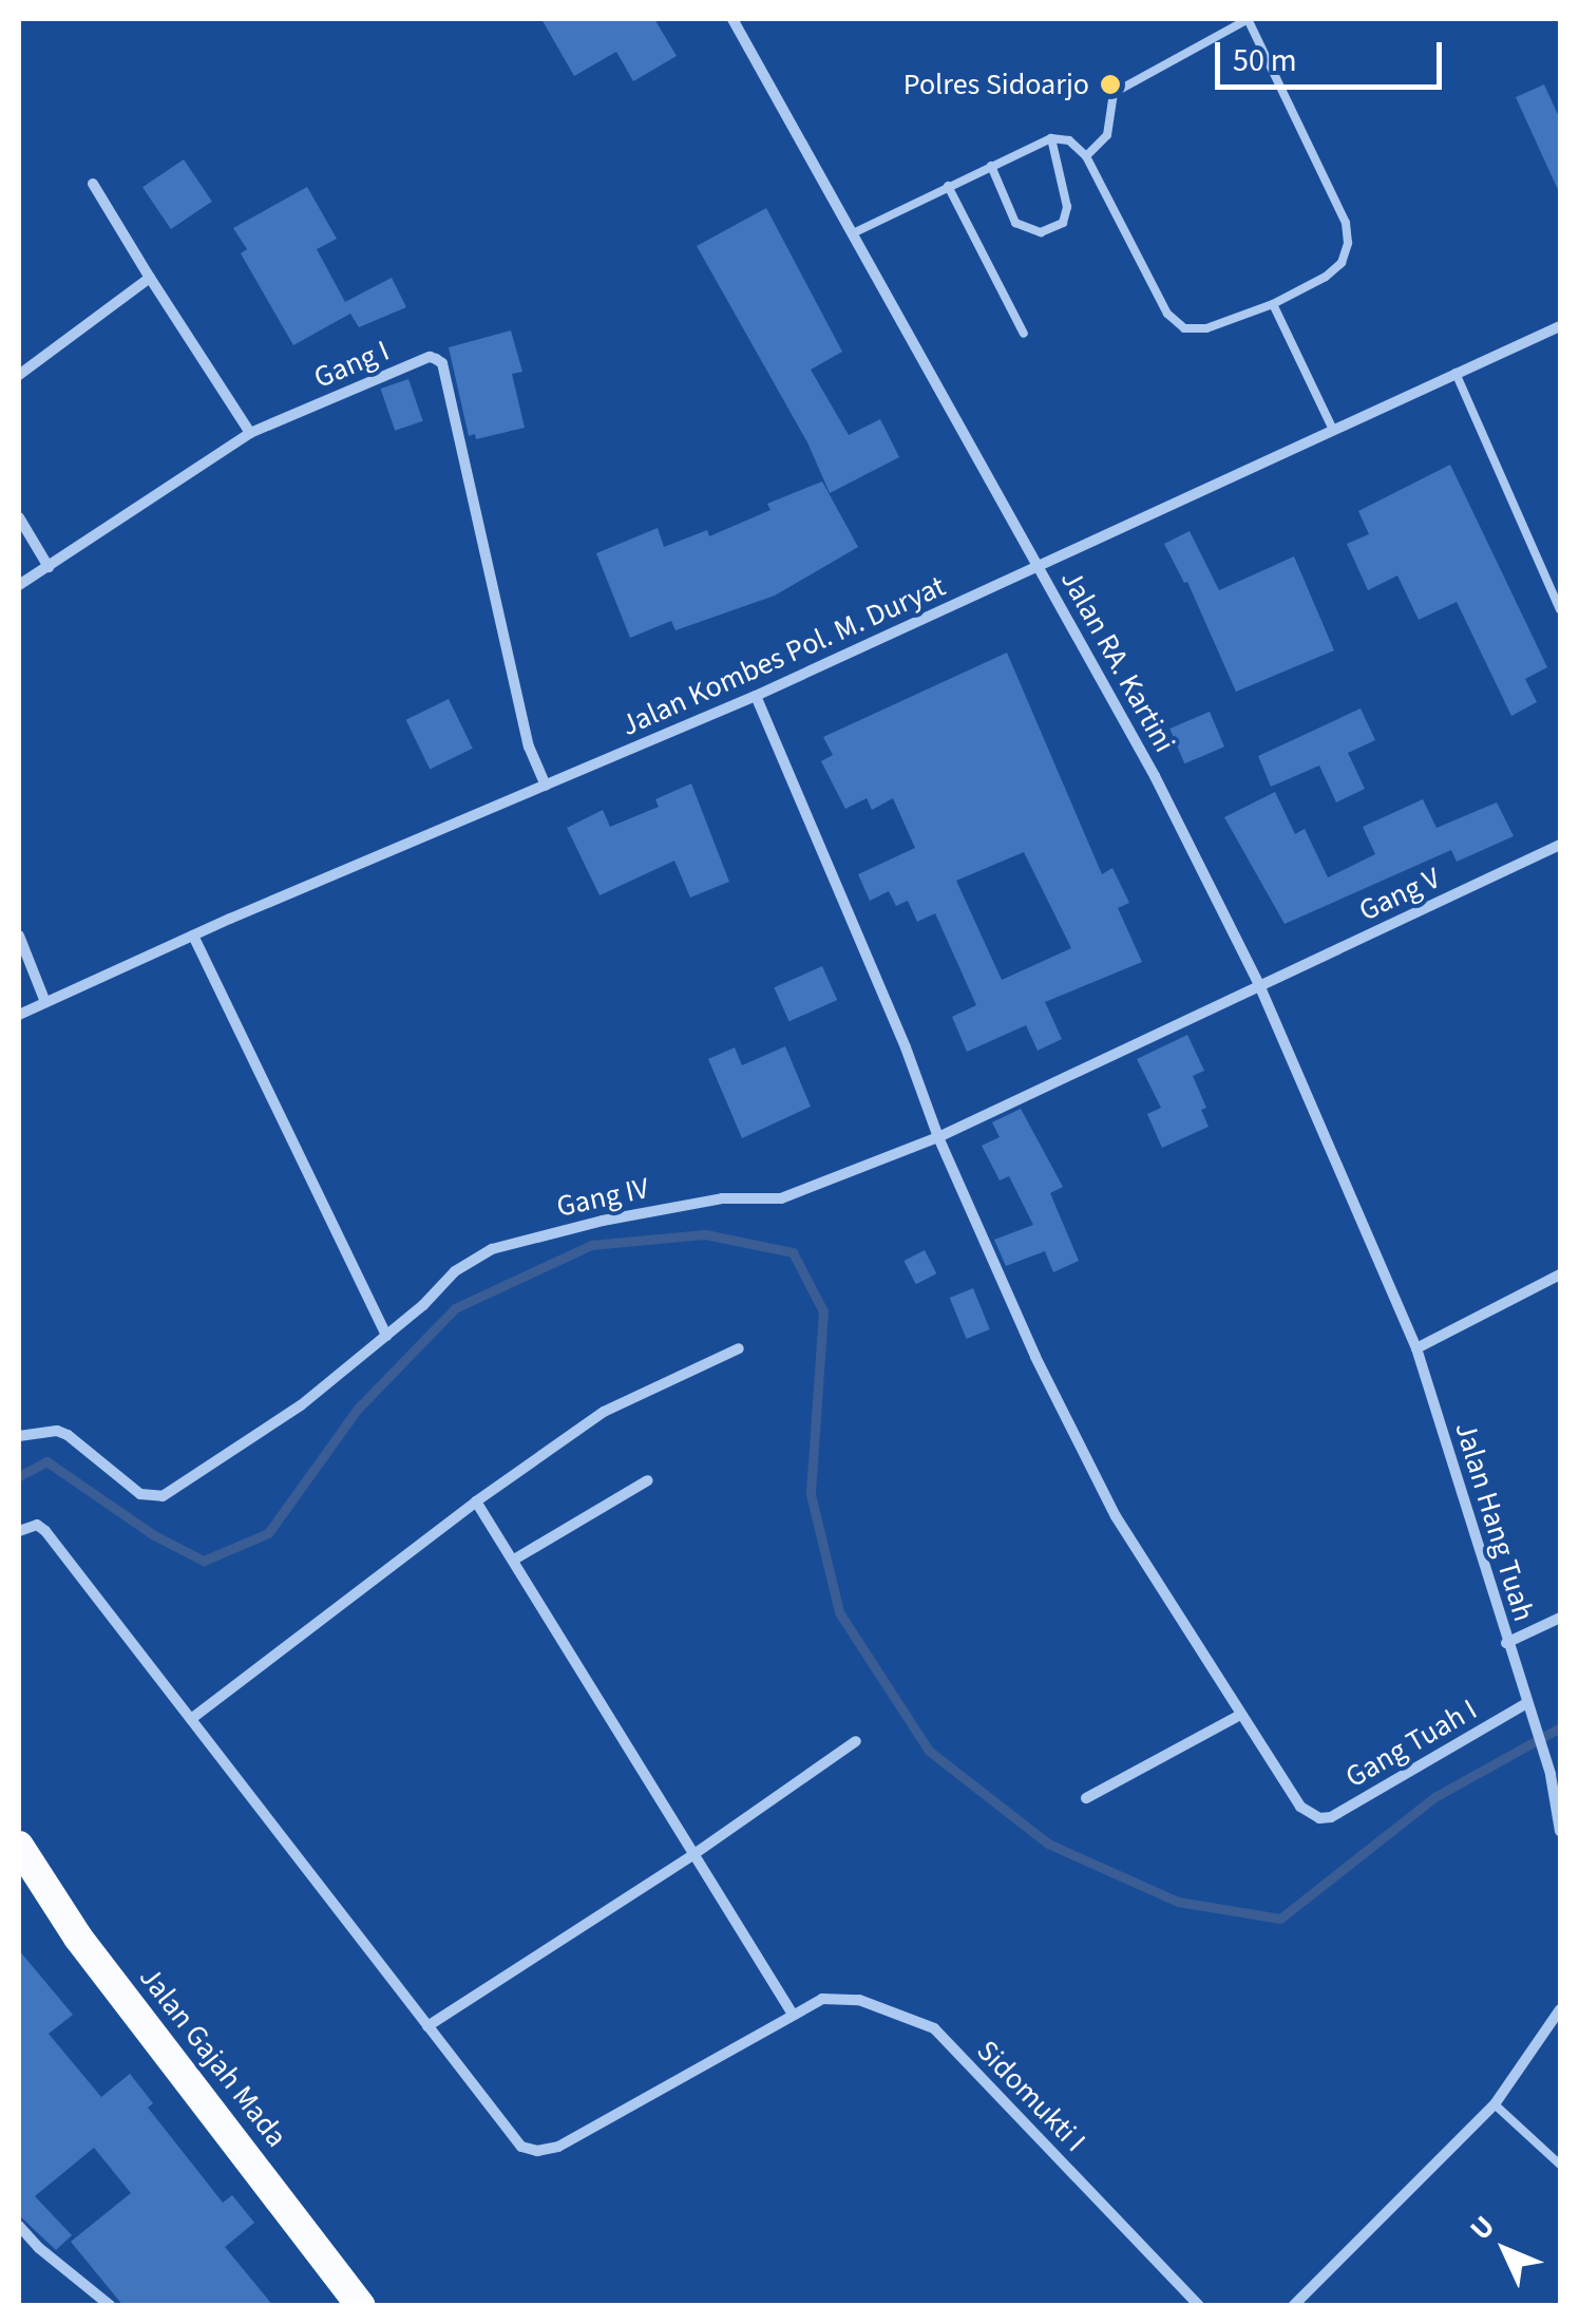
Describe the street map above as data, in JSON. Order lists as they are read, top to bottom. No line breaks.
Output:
{"streets":{"highway":["Jalan Gajah Mada"],"street":["Gang I","Jalan Kombes Pol. M. Duryat","Jalan RA. Kartini","Gang V","Gang IV","Jalan Hang Tuah","Gang Tuah I","Sidomukti I"]},"crossings":[["Gang I","Jalan Kombes Pol. M. Duryat"],["Jalan Kombes Pol. M. Duryat","Jalan RA. Kartini"],["Jalan RA. Kartini","Gang V"],["Jalan RA. Kartini","Gang IV"],["Jalan RA. Kartini","Jalan Hang Tuah"],["Gang V","Gang IV"],["Jalan Hang Tuah","Gang Tuah I"]],"places":["Polres Sidoarjo"],"scale_bar":"50 m","north":"top left"}
